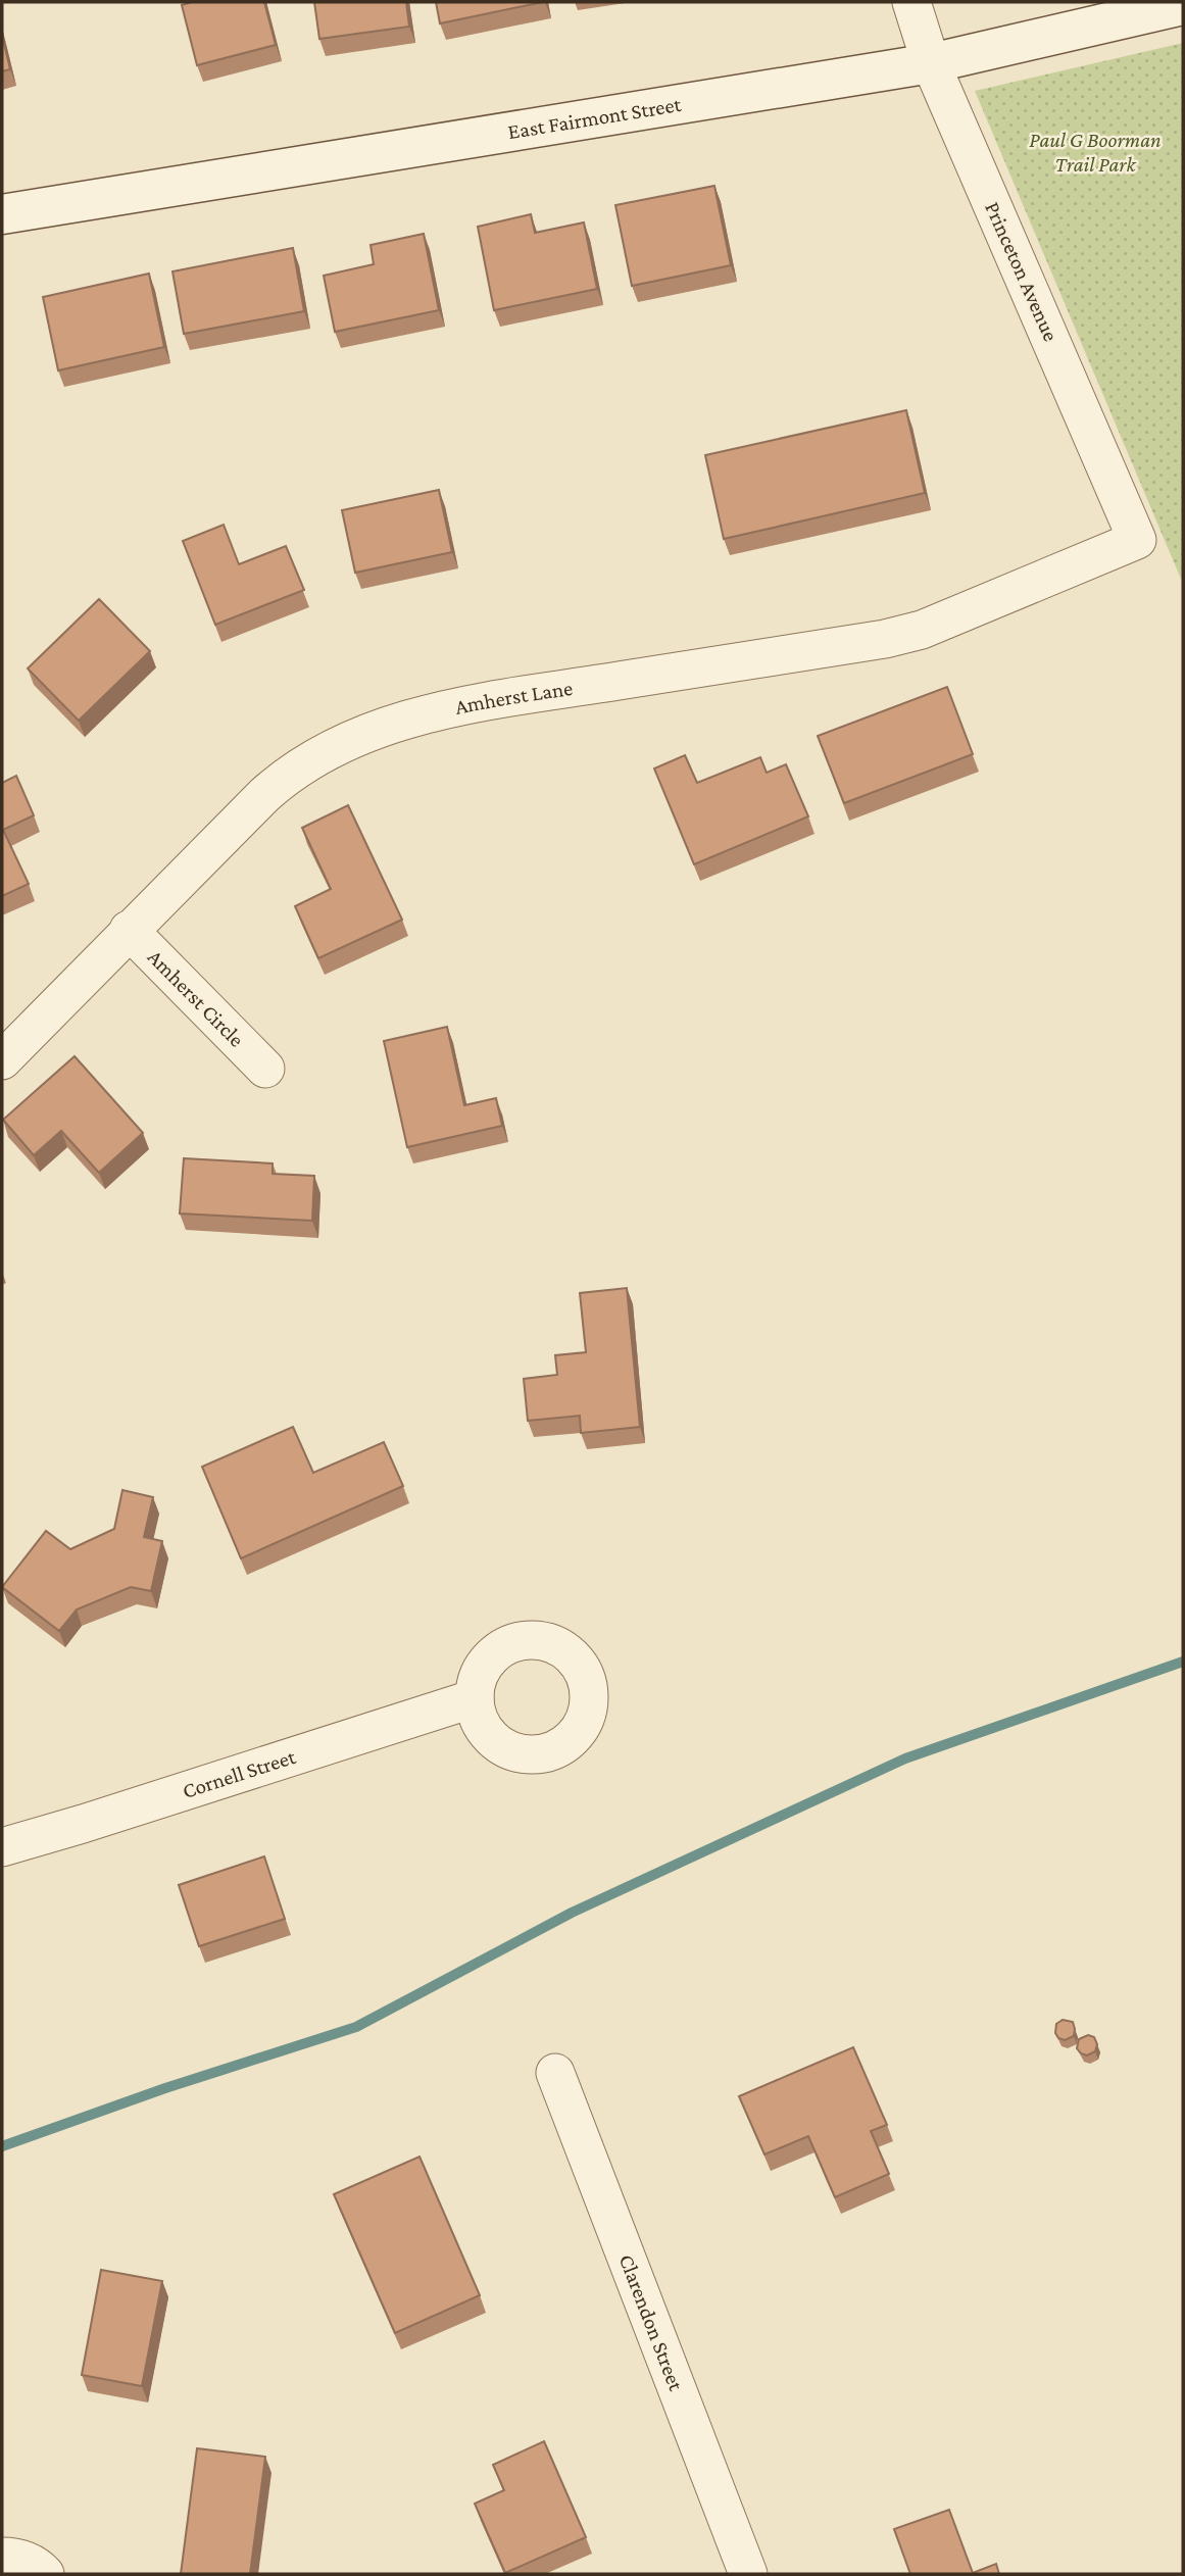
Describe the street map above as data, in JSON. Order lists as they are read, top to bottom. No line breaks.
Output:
{"streets":{"street":["East Fairmont Street","Princeton Avenue","Amherst Lane","Amherst Circle","Cornell Street","Clarendon Street"]},"crossings":[["East Fairmont Street","Princeton Avenue"],["Princeton Avenue","Amherst Lane"],["Amherst Lane","Amherst Circle"]],"parks":["Paul G Boorman Trail Park"]}
